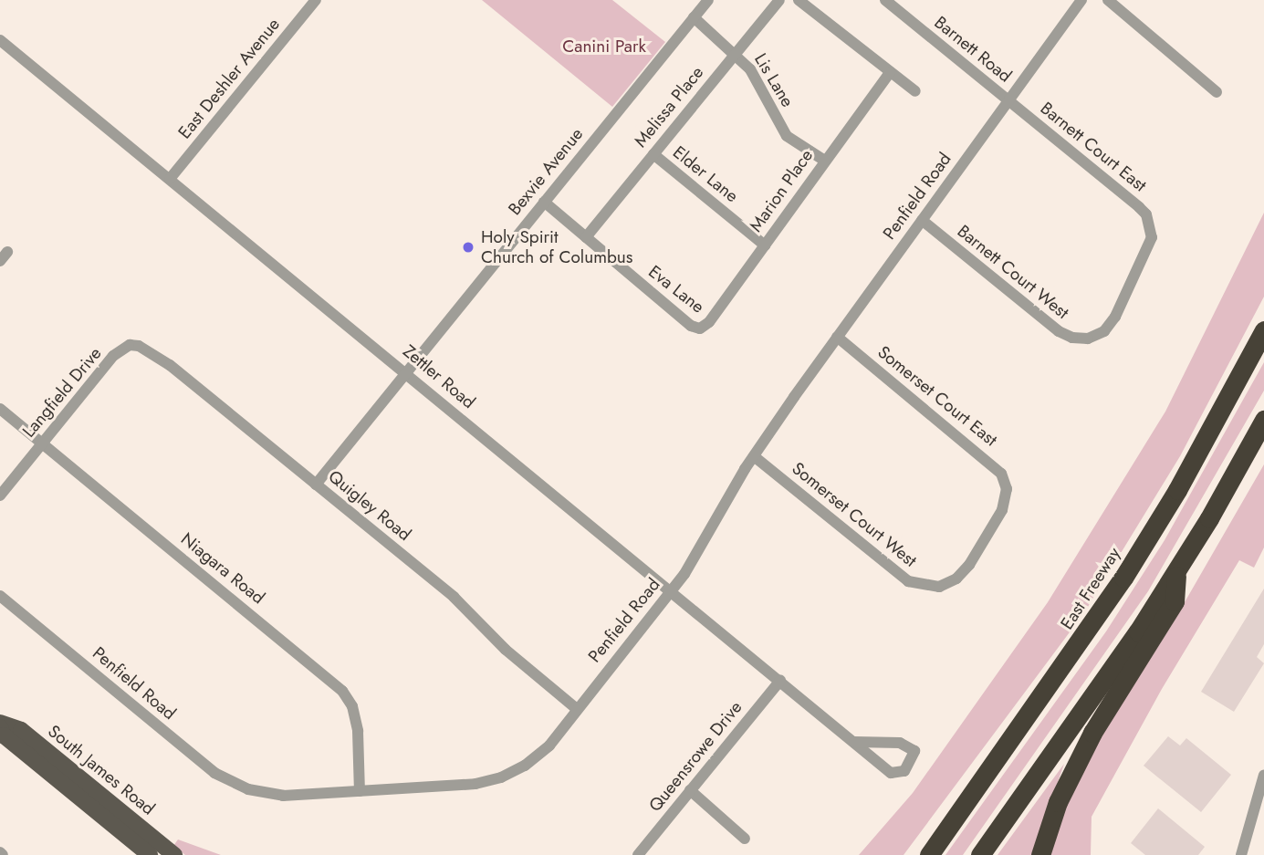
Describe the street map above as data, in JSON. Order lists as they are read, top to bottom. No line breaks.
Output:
{"streets":{"highway":["East Freeway"],"main road":["South James Road"],"street":["Barnett Road","East Deshler Avenue","Lis Lane","Melissa Place","Barnett Court East","Bexvie Avenue","Elder Lane","Marion Place","Penfield Road","Barnett Court West","Eva Lane","Zettler Road","Langfield Drive","Somerset Court East","Quigley Road","Somerset Court West","Niagara Road","Queensrowe Drive"]},"crossings":[["Barnett Road","Barnett Court East"],["Barnett Road","Penfield Road"],["East Deshler Avenue","Zettler Road"],["Lis Lane","Melissa Place"],["Lis Lane","Bexvie Avenue"],["Lis Lane","Marion Place"],["Melissa Place","Elder Lane"],["Melissa Place","Eva Lane"],["Barnett Court East","Penfield Road"],["Barnett Court East","Barnett Court West"],["Bexvie Avenue","Eva Lane"],["Bexvie Avenue","Zettler Road"],["Bexvie Avenue","Quigley Road"],["Elder Lane","Marion Place"],["Marion Place","Eva Lane"],["Penfield Road","Barnett Court West"],["Penfield Road","Zettler Road"],["Penfield Road","Somerset Court East"],["Penfield Road","Quigley Road"],["Penfield Road","Somerset Court West"],["Penfield Road","Niagara Road"],["Zettler Road","Queensrowe Drive"],["Langfield Drive","Quigley Road"],["Langfield Drive","Niagara Road"],["Somerset Court East","Somerset Court West"]],"parks":["Canini Park"],"places":["Holy Spirit Church of Columbus"]}
